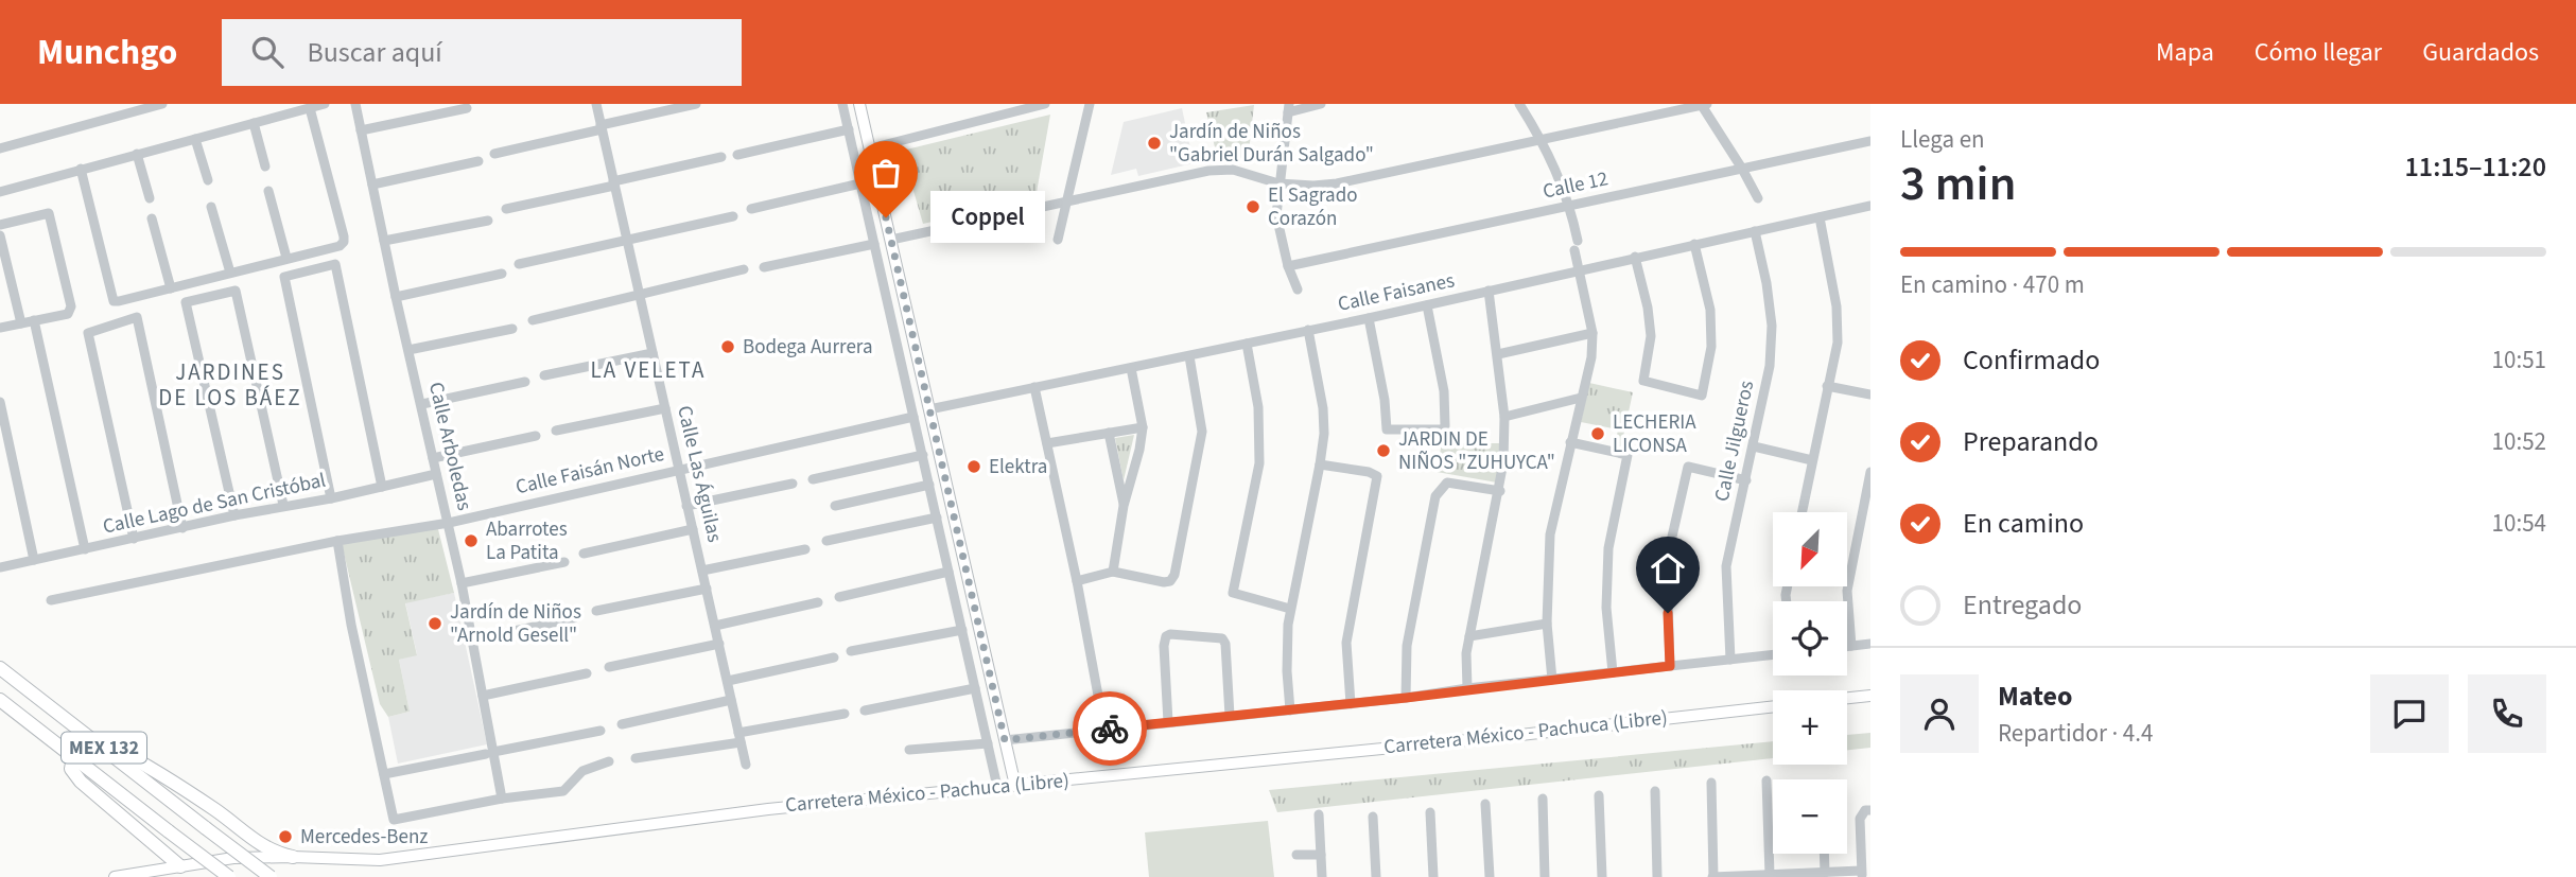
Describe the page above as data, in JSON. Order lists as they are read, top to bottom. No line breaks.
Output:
{"streets":{"highway":["MEX 132"],"main road":["Carretera México - Pachuca (Libre)"],"street":["Calle 12","Calle Faisanes","Calle Jilgueros","Calle Arboledas","Calle Faisán Norte","Calle Las Águilas","Calle Lago de San Cristóbal"]},"crossings":[["Calle Faisanes","Calle Jilgueros"],["Calle Arboledas","Calle Faisán Norte"],["Calle Arboledas","Calle Lago de San Cristóbal"],["Calle Faisán Norte","Calle Las Águilas"]],"districts":["LA VELETA","JARDINES DE LOS BÁEZ"],"places":["Jardín de Niños \"Gabriel Durán Salgado\"","El Sagrado Corazón","Coppel","Bodega Aurrera","LECHERIA LICONSA","JARDIN DE NIÑOS \"ZUHUYCA\"","Elektra","Abarrotes La Patita","Jardín de Niños \"Arnold Gesell\"","Mercedes-Benz"],"north":"bottom left","page":{"header":"Munchgo","search":"Buscar aquí","nav":["Mapa","Cómo llegar","Guardados"],"heading":["3 min","Llega en","11:15–11:20"],"panel":["Mateo","Repartidor · 4.4"],"bubble":"Coppel","bar":"En camino · 470 m","list":[["Confirmado","10:51"],["Preparando","10:52"],["En camino","10:54"],"Entregado"],"map_buttons":["+","−"]}}
